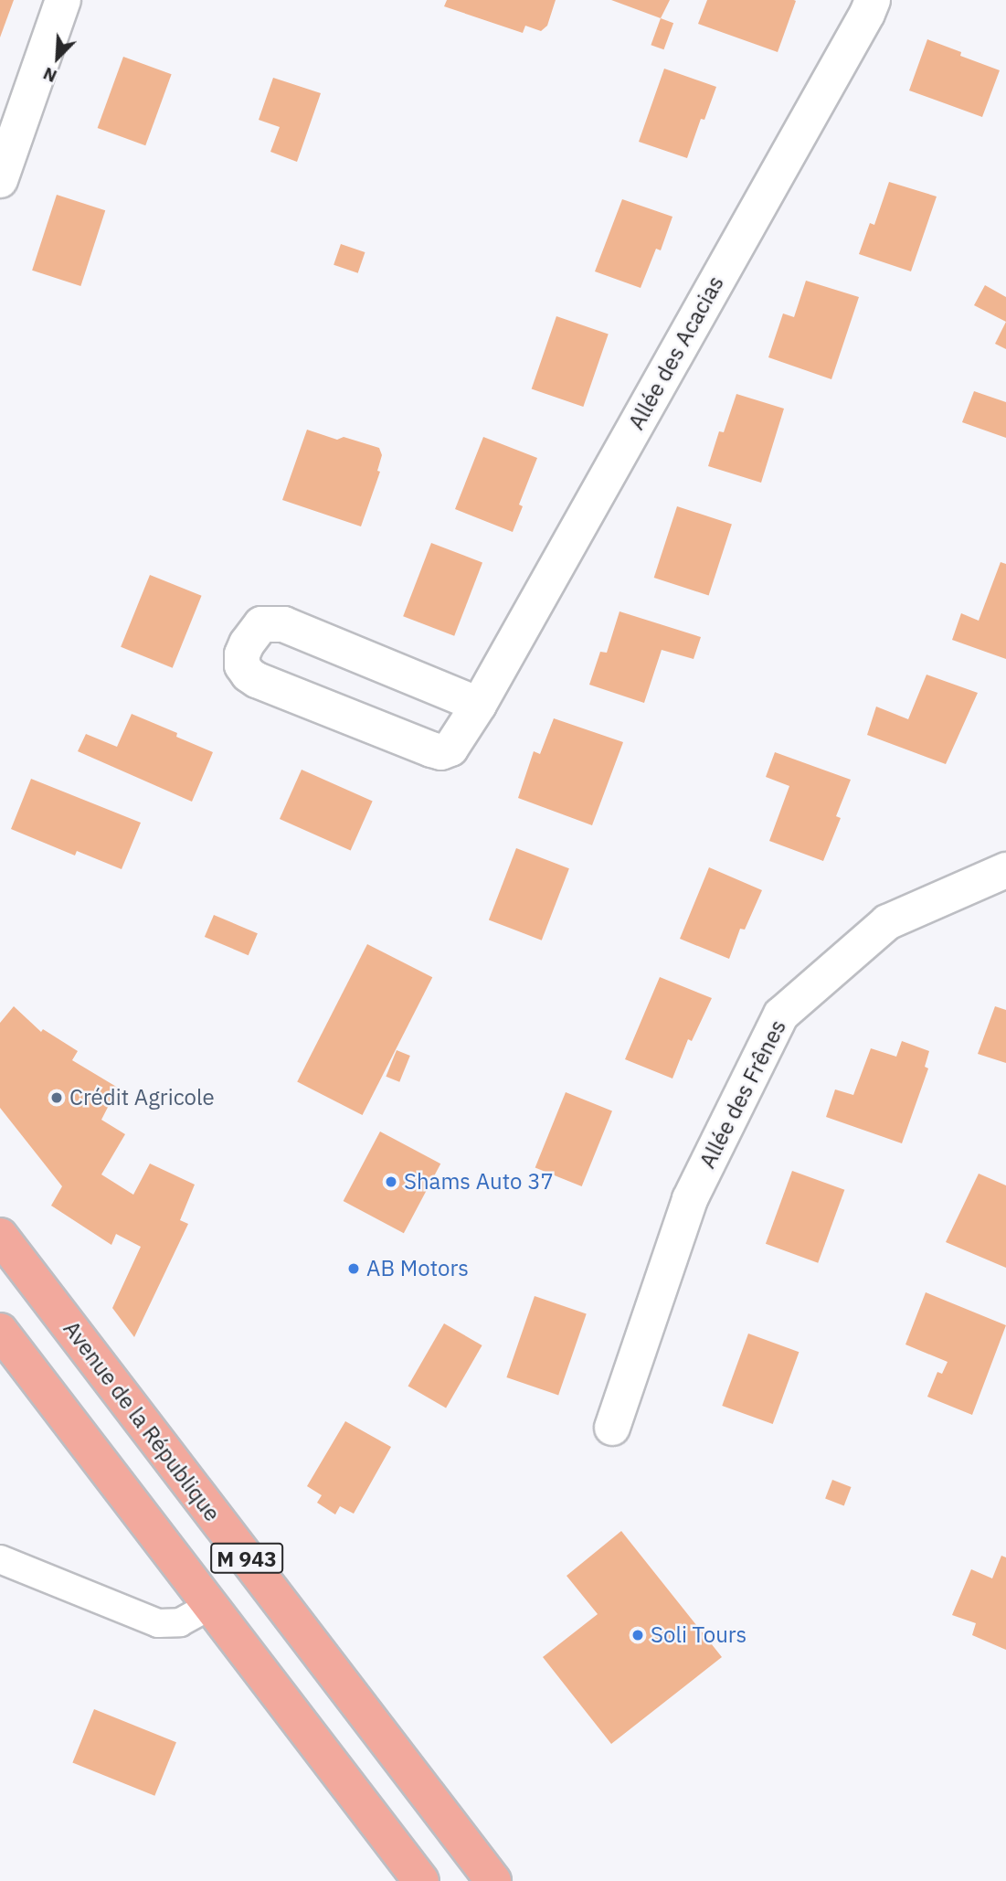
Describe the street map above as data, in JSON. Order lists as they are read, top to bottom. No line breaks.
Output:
{"streets":{"main road":["Avenue de la République","M 943"],"street":["Allée des Acacias","Allée des Frênes"]},"places":["Crédit Agricole","Shams Auto 37","AB Motors","Soli Tours"],"north":"bottom left"}
